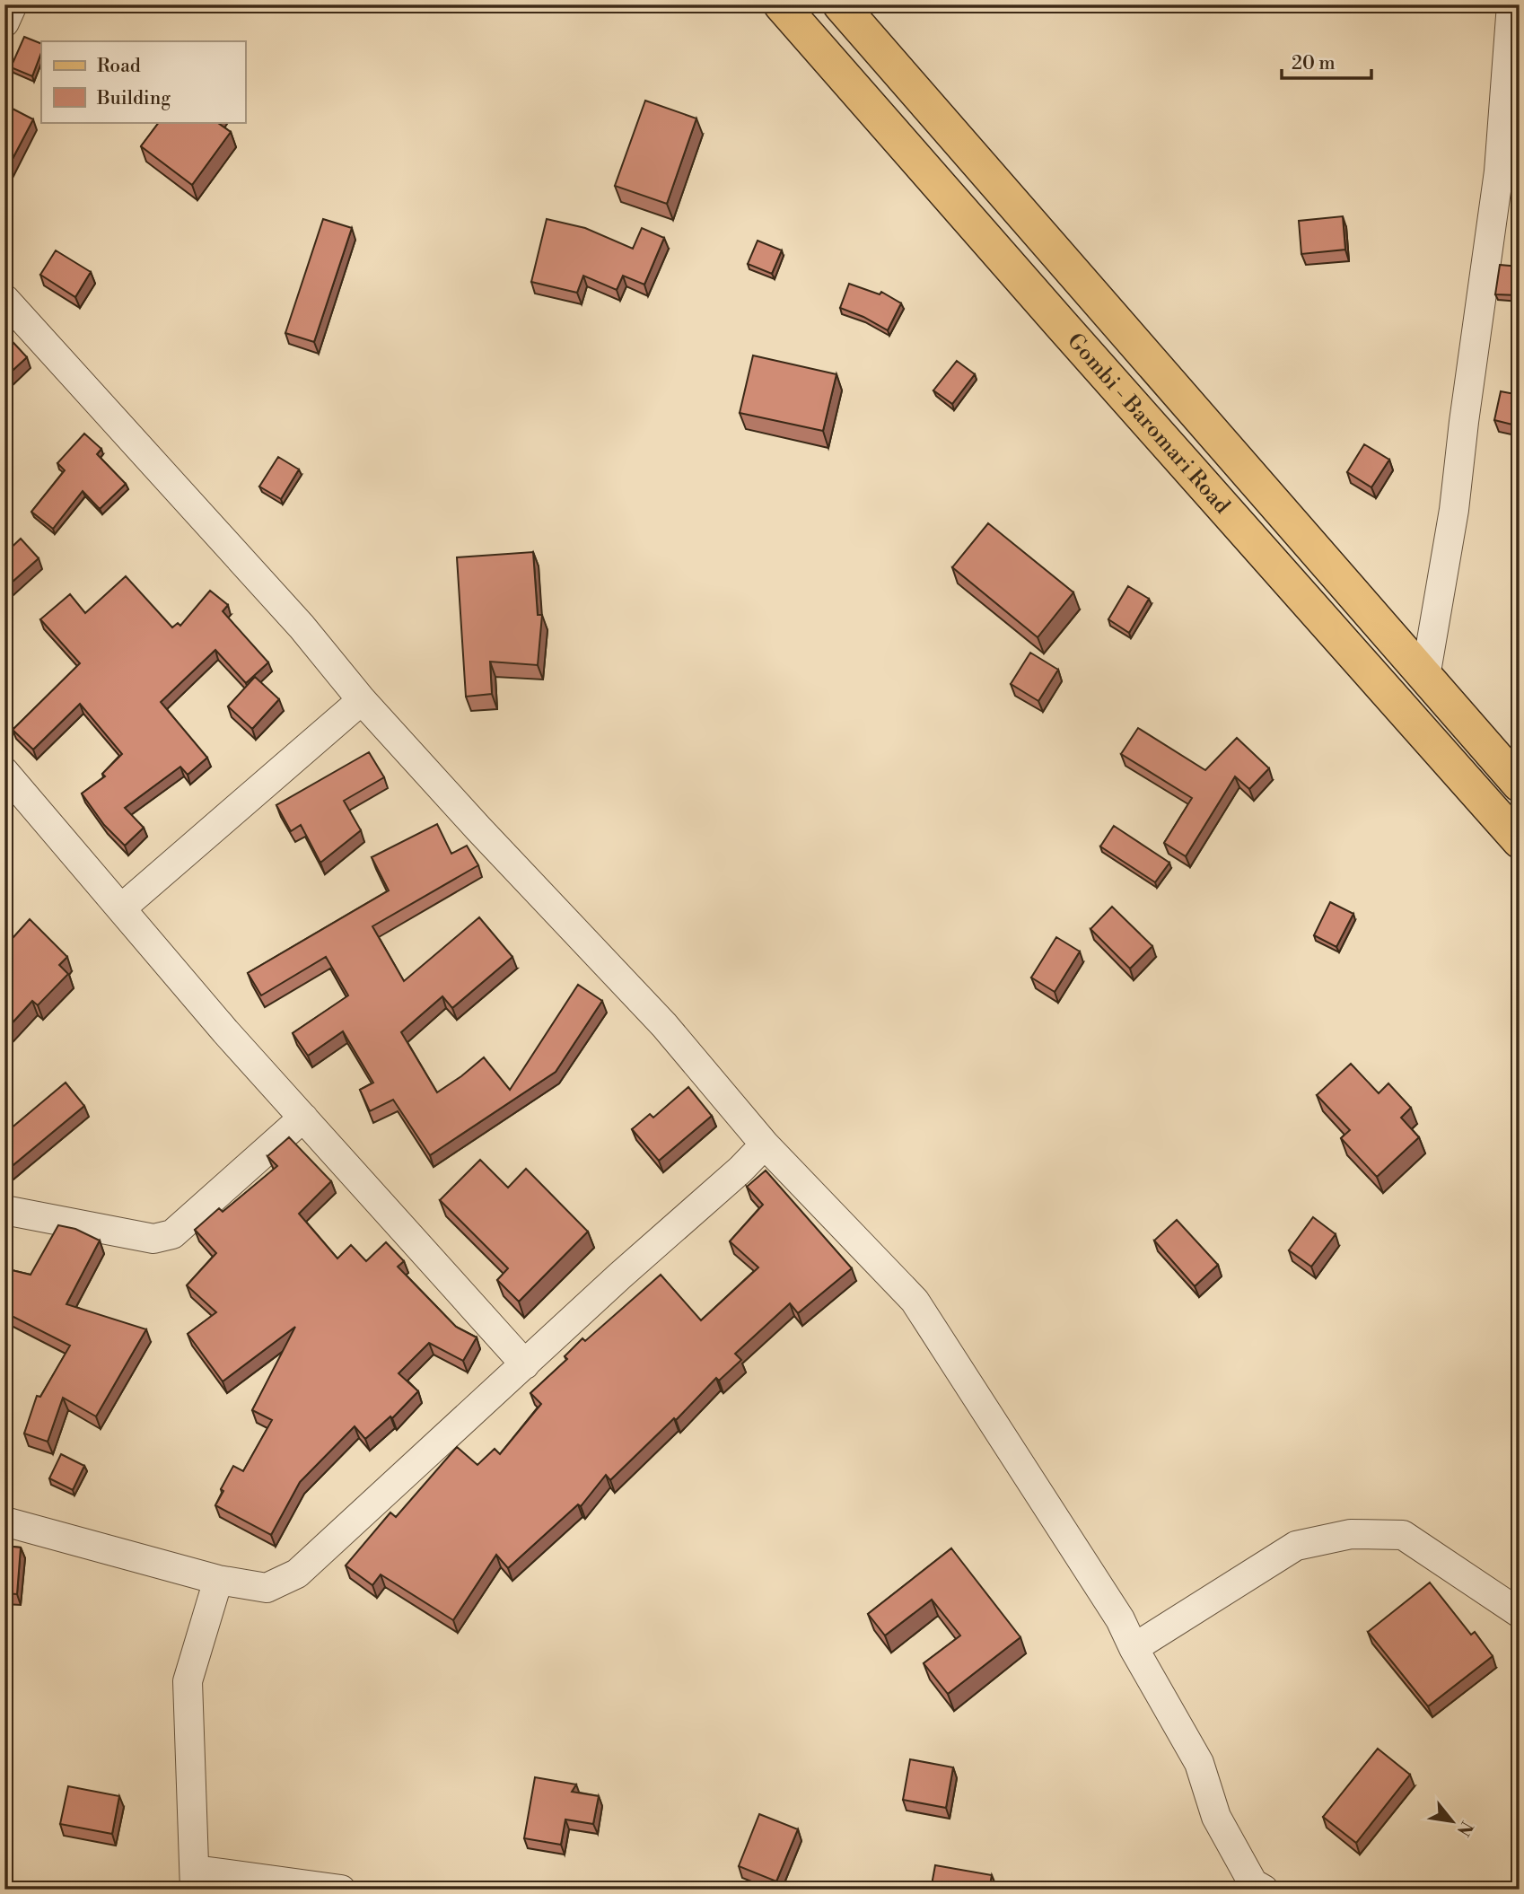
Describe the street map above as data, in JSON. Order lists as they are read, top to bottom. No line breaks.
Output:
{"streets":{"main road":["Gombi - Baromari Road"]},"legend":["Road","Building"],"scale_bar":"20 m","north":"bottom right"}
